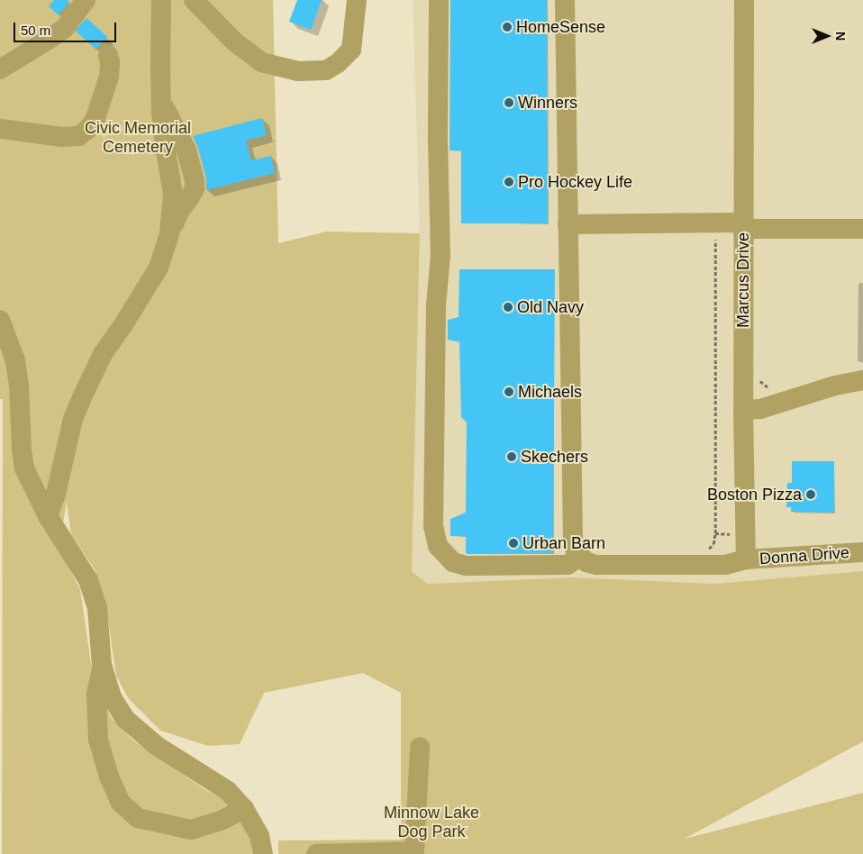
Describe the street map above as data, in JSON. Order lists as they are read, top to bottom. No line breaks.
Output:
{"streets":{"street":["Marcus Drive","Donna Drive"]},"crossings":[["Marcus Drive","Donna Drive"]],"parks":["Civic Memorial Cemetery","Minnow Lake Dog Park"],"places":["HomeSense","Winners","Pro Hockey Life","Old Navy","Michaels","Skechers","Boston Pizza","Urban Barn"],"scale_bar":"50 m","north":"right"}
